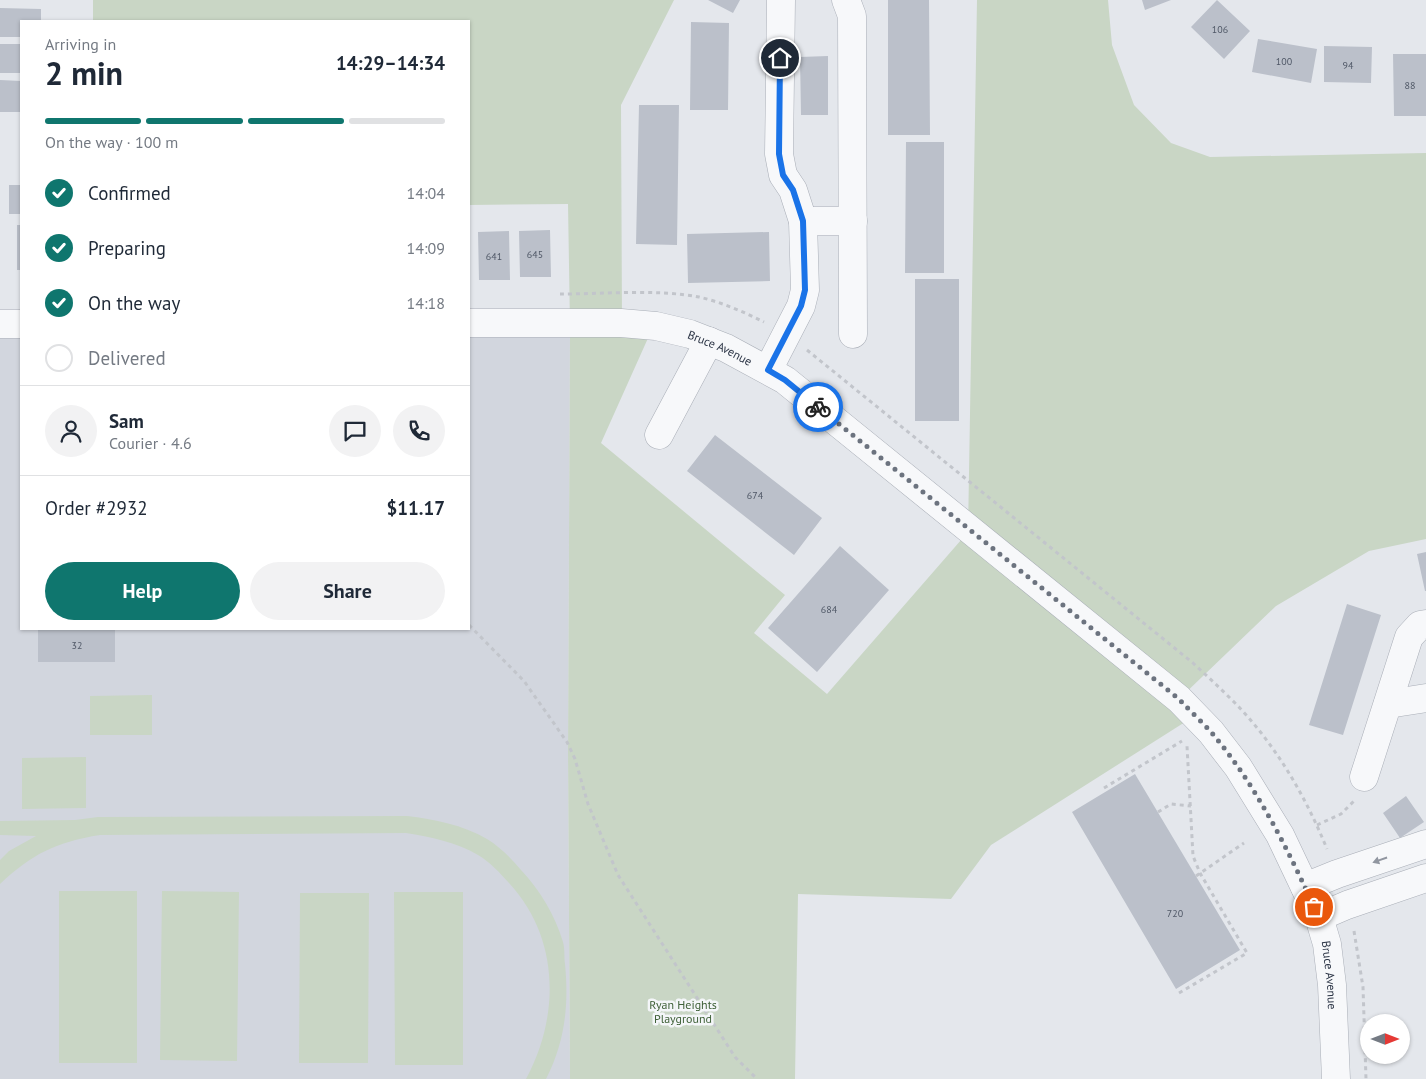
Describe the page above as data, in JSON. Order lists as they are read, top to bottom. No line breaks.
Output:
{"streets":{"street":["Bruce Avenue"]},"parks":["Ryan Heights Playground"],"house_numbers":["106","100","94","88","645","641","674","684","32","720"],"north":"right","page":{"heading":["2 min","Arriving in","14:29–14:34"],"panel":["Sam","Courier · 4.6","Order #2932","$11.17"],"bar":"On the way · 100 m","list":[["Confirmed","14:04"],["Preparing","14:09"],["On the way","14:18"],"Delivered"],"buttons":["Help","Share"]}}
